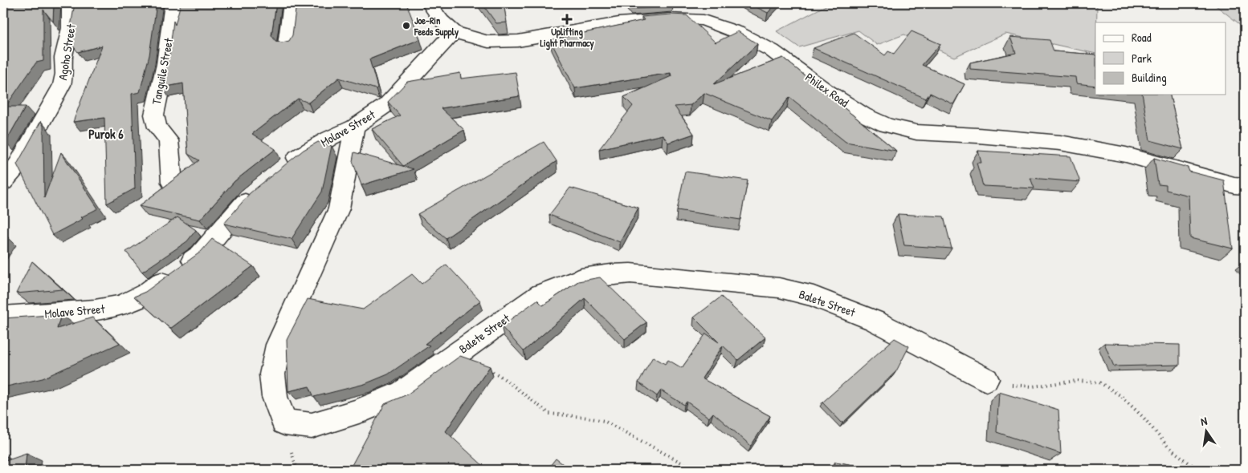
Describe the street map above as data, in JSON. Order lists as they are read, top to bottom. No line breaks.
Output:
{"streets":{"street":["Agoho Street","Tanguile Street","Philex Road","Molave Street","Balete Street"]},"crossings":[["Philex Road","Molave Street"],["Molave Street","Balete Street"]],"districts":["Purok 6"],"places":{"health":["Uplifting Light Pharmacy"],"other":["Joe-Rin Feeds Supply"]},"legend":["Road","Park","Building"],"north":"top"}
